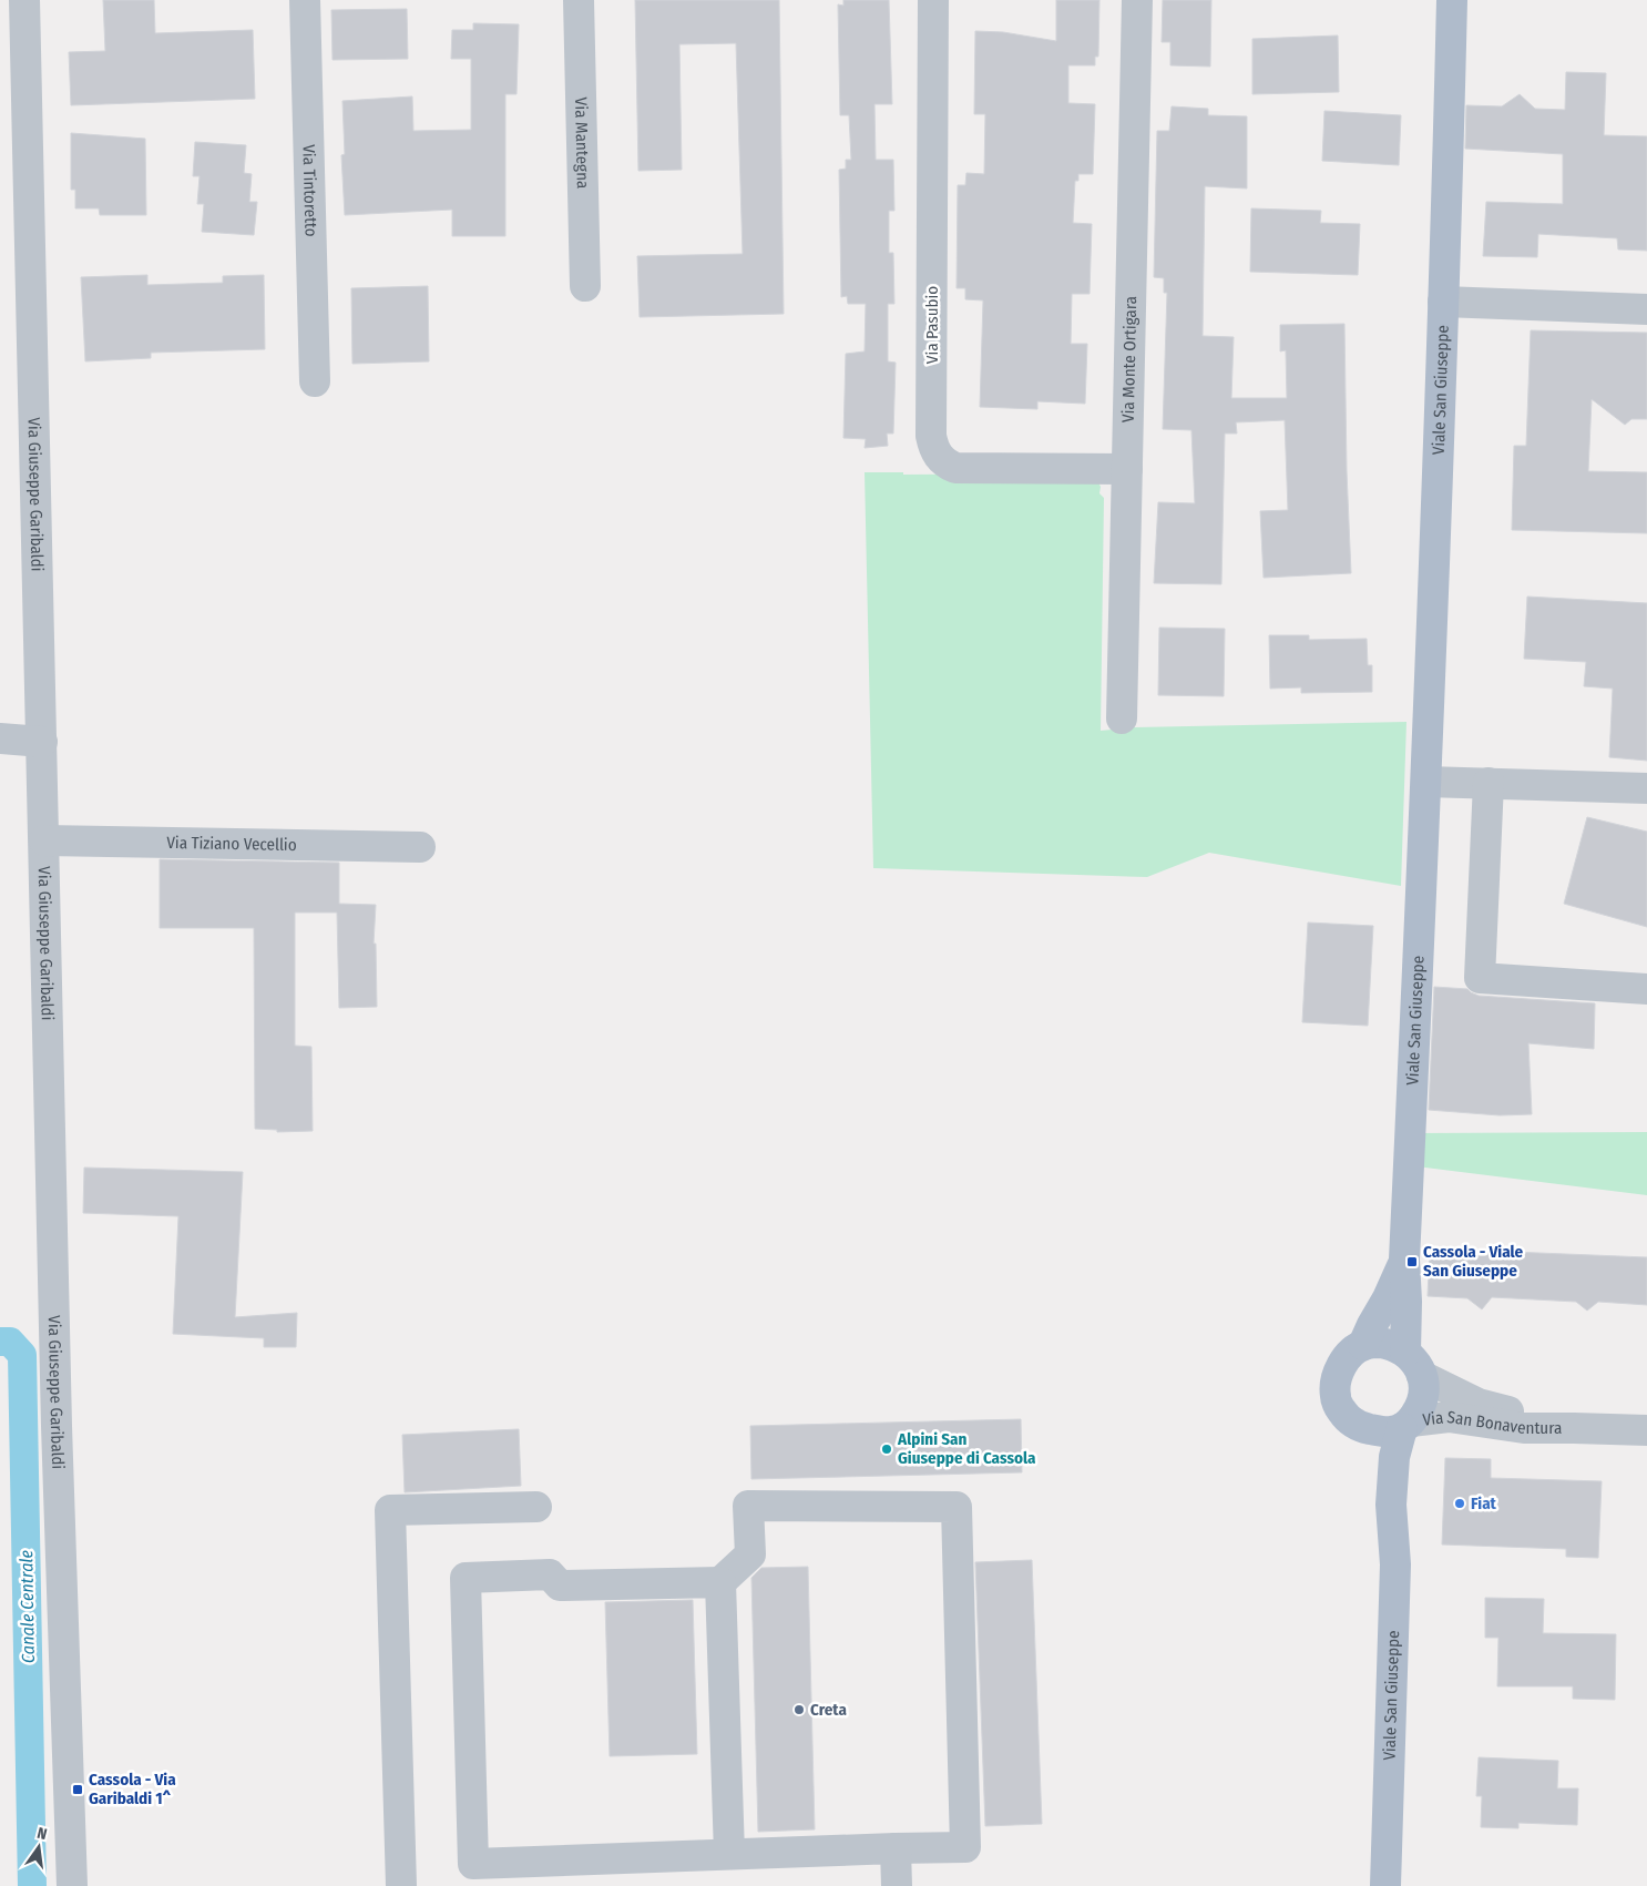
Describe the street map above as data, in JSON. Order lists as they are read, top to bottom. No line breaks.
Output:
{"streets":{"main road":["Viale San Giuseppe"],"street":["Via Mantegna","Via Tintoretto","Via Pasubio","Via Monte Ortigara","Via Giuseppe Garibaldi","Via Tiziano Vecellio","Via San Bonaventura"]},"crossings":[["Via Pasubio","Via Monte Ortigara"],["Viale San Giuseppe","Via San Bonaventura"],["Via Giuseppe Garibaldi","Via Tiziano Vecellio"]],"water":["Canale Centrale"],"places":{"transit":["Cassola - Viale San Giuseppe","Cassola - Via Garibaldi 1^"],"other":["Alpini San Giuseppe di Cassola","Fiat","Creta"]},"north":"top"}
